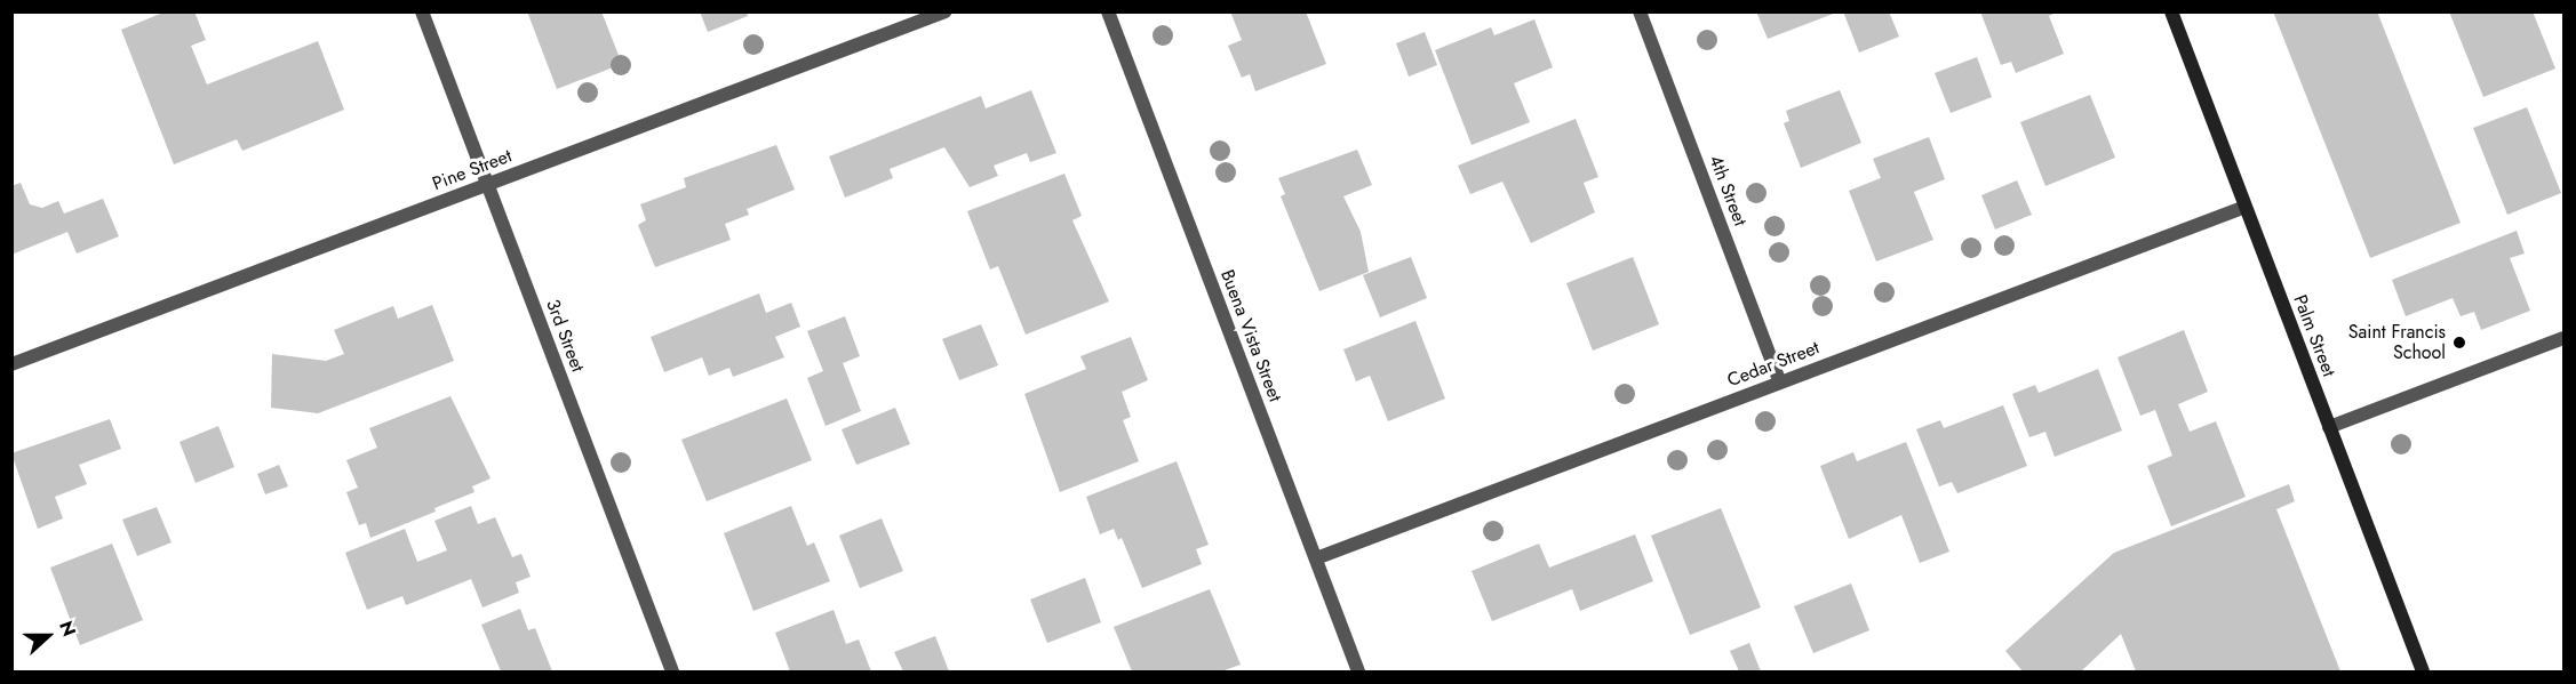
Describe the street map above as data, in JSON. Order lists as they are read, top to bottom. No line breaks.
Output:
{"streets":{"street":["Pine Street","4th Street","3rd Street","Buena Vista Street","Palm Street","Cedar Street"]},"crossings":[["Pine Street","3rd Street"],["4th Street","Cedar Street"],["Buena Vista Street","Cedar Street"],["Palm Street","Cedar Street"]],"places":["Saint Francis School"],"north":"right"}
